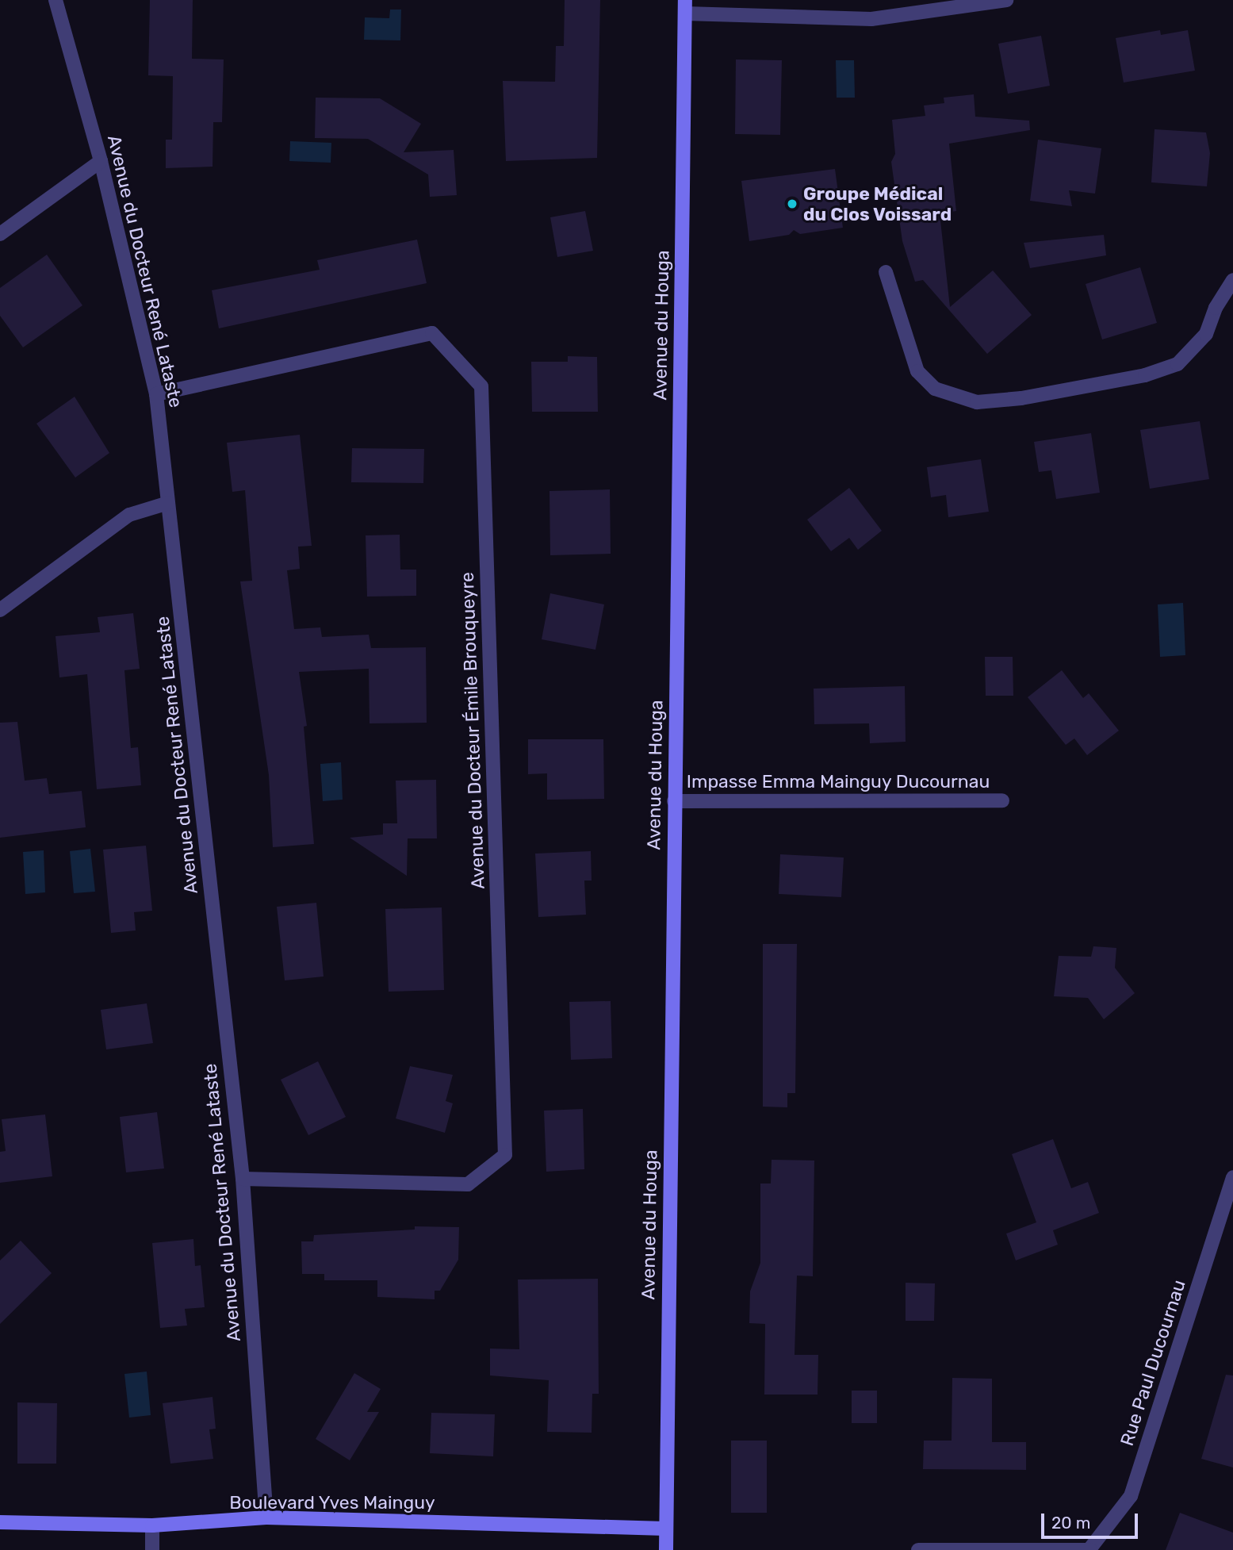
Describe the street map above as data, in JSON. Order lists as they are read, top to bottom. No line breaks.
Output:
{"streets":{"main road":["Avenue du Houga","Boulevard Yves Mainguy"],"street":["Avenue du Docteur René Lataste","Avenue du Docteur Émile Brouqueyre","Impasse Emma Mainguy Ducournau","Rue Paul Ducournau"]},"crossings":[["Avenue du Docteur René Lataste","Avenue du Docteur Émile Brouqueyre"],["Avenue du Docteur René Lataste","Boulevard Yves Mainguy"],["Avenue du Houga","Impasse Emma Mainguy Ducournau"],["Avenue du Houga","Boulevard Yves Mainguy"]],"places":["Groupe Médical du Clos Voissard"],"scale_bar":"20 m"}
